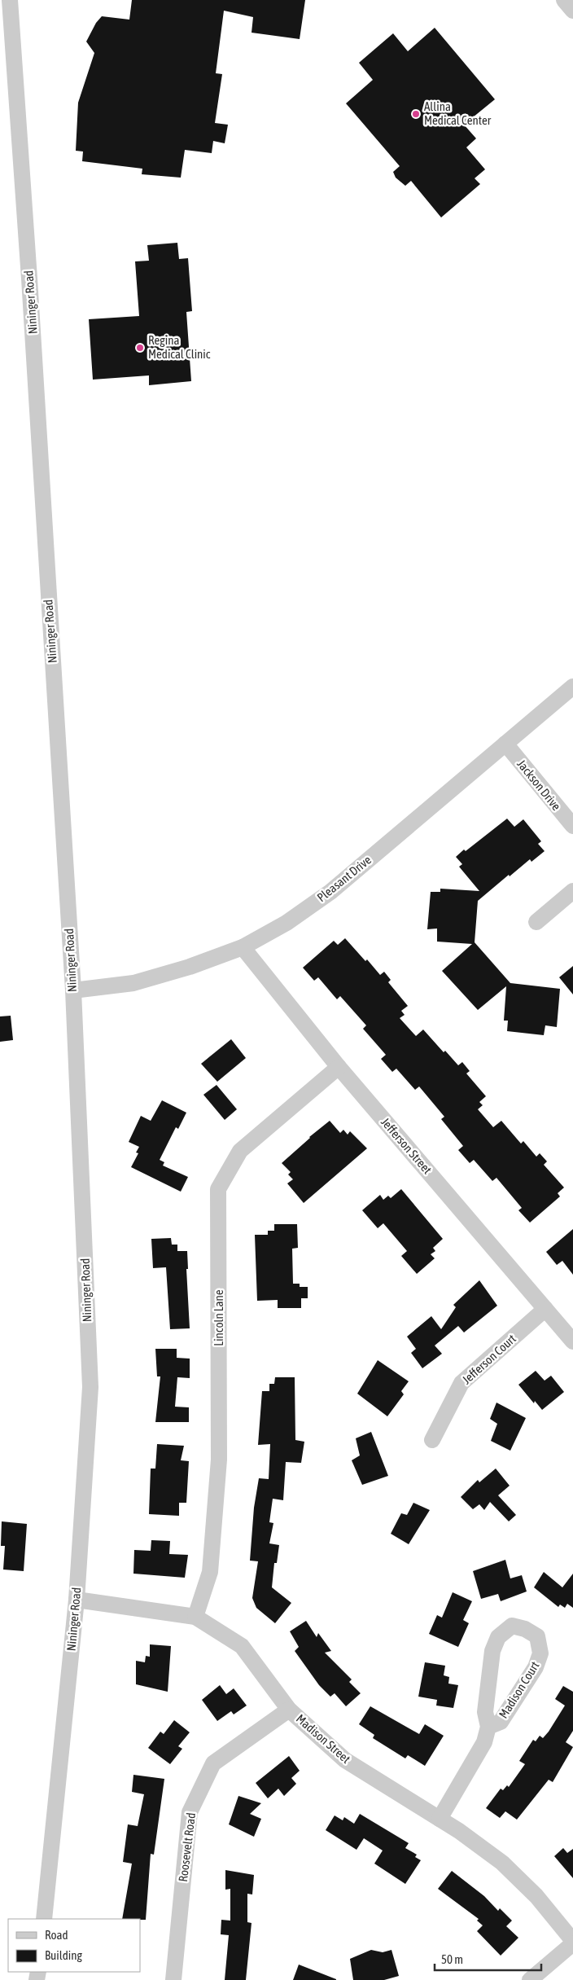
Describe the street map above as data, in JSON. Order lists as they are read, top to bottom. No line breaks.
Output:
{"streets":{"street":["Nininger Road","Jackson Drive","Pleasant Drive","Jefferson Street","Lincoln Lane","Jefferson Court","Madison Court","Madison Street","Roosevelt Road"]},"crossings":[["Nininger Road","Pleasant Drive"],["Nininger Road","Madison Street"],["Jackson Drive","Pleasant Drive"],["Pleasant Drive","Jefferson Street"],["Jefferson Street","Lincoln Lane"],["Jefferson Street","Jefferson Court"],["Lincoln Lane","Madison Street"],["Madison Court","Madison Street"],["Madison Street","Roosevelt Road"]],"places":["Allina Medical Center","Regina Medical Clinic"],"legend":["Road","Building"],"scale_bar":"50 m"}
